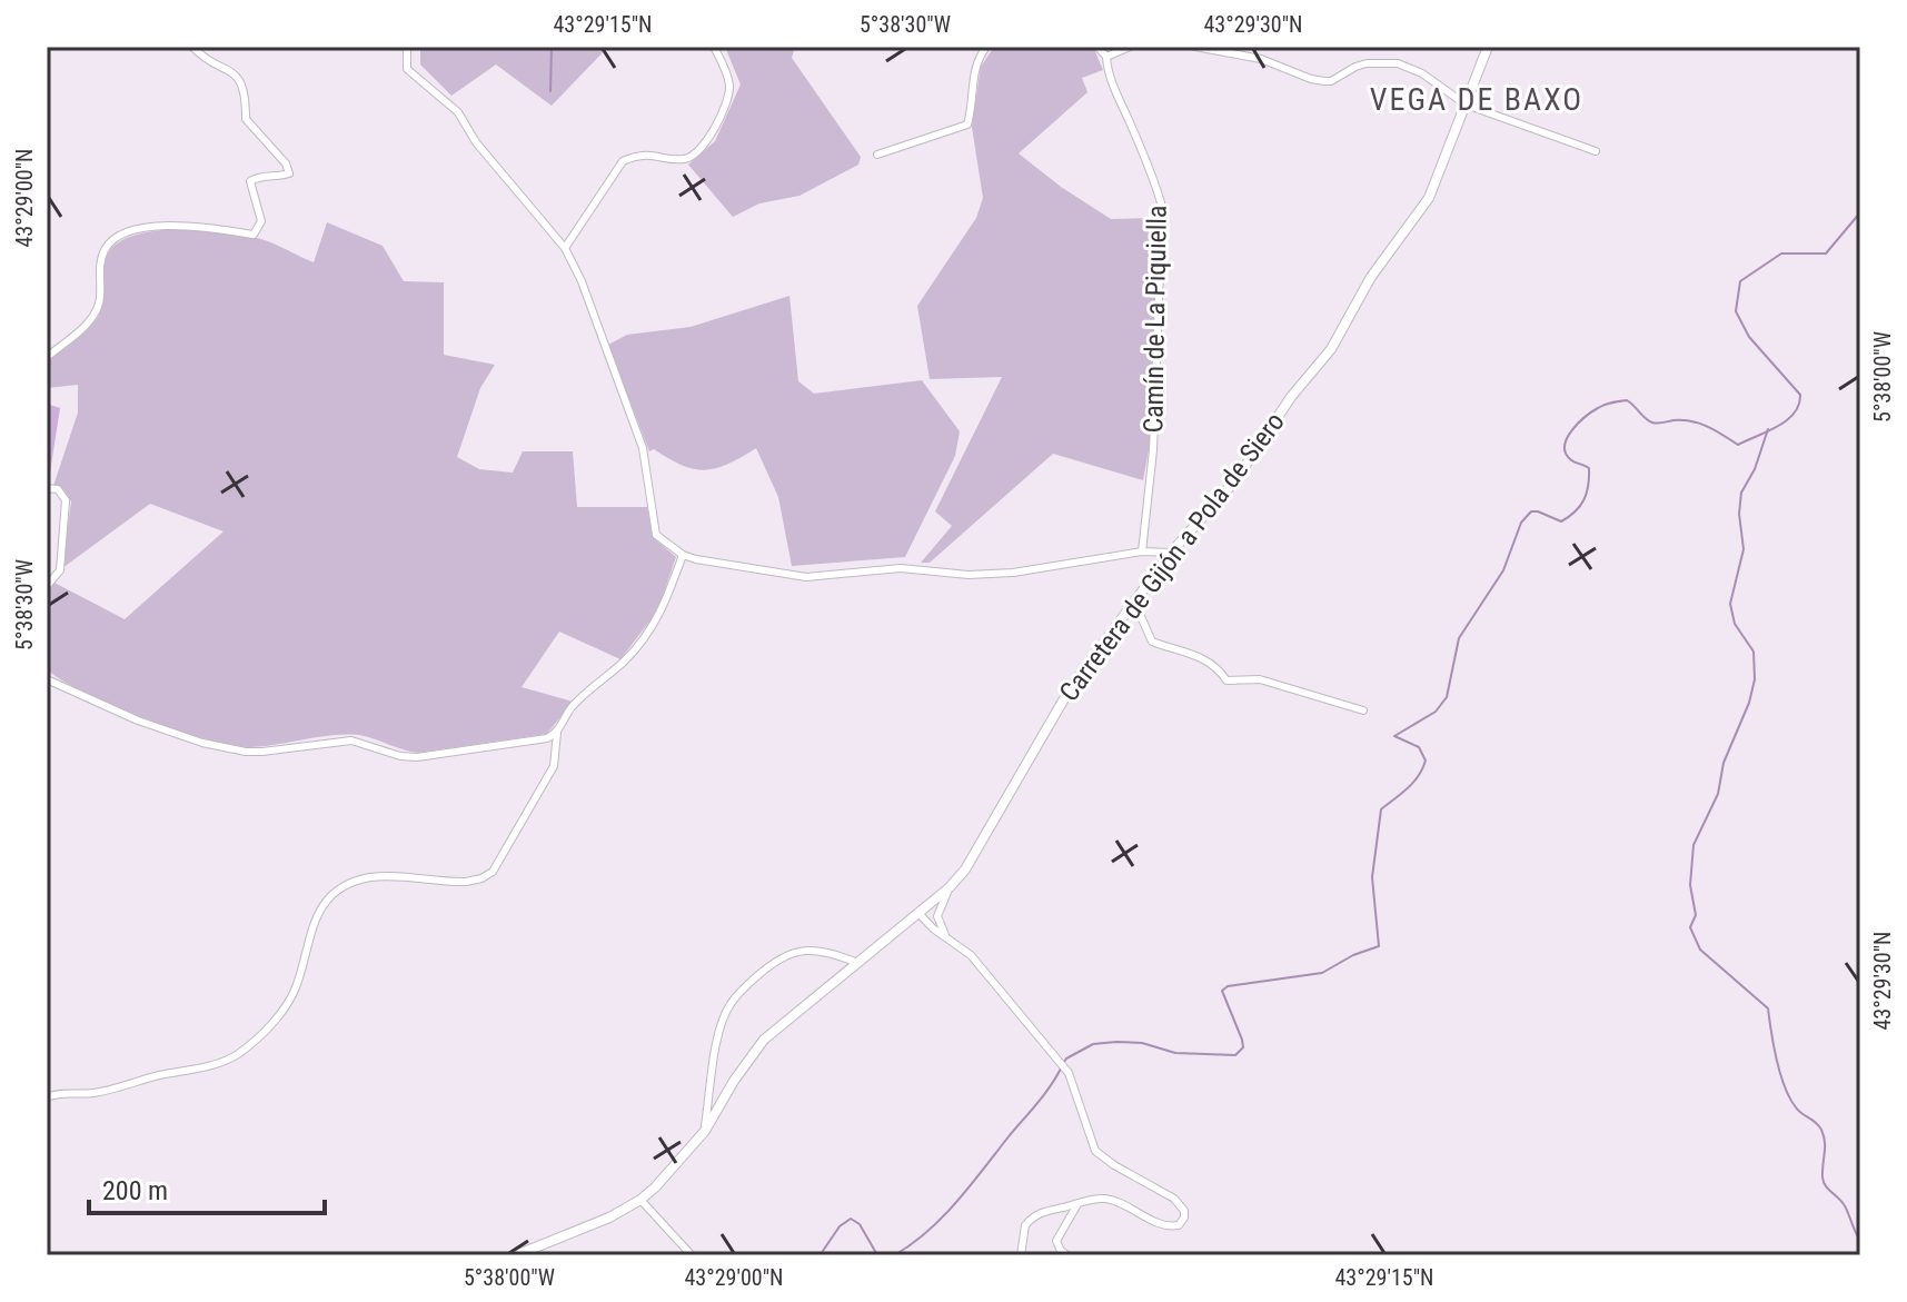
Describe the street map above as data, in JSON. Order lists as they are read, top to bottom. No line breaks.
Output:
{"streets":{"street":["Camín de La Piquiella","Carretera de Gijón a Pola de Siero"]},"districts":["VEGA DE BAXO"],"scale_bar":"200 m","coordinates":["43°29'15\"N","5°38'30\"W","43°29'30\"N","43°29'00\"N","5°38'00\"W"]}
